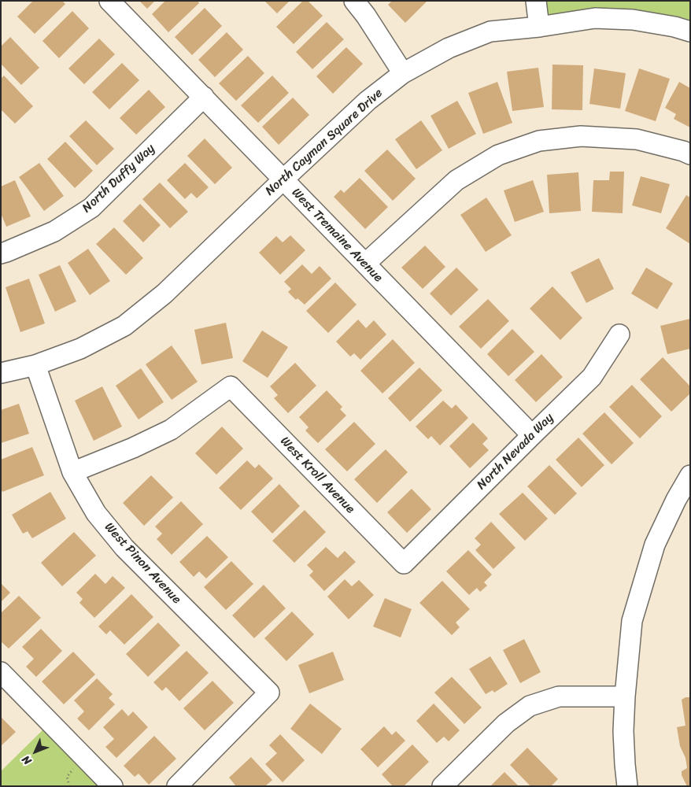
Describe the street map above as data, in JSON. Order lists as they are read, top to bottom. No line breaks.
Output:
{"streets":{"street":["North Cayman Square Drive","North Duffy Way","West Tremaine Avenue","North Nevada Way","West Kroll Avenue","West Pinon Avenue"]},"crossings":[["North Cayman Square Drive","West Tremaine Avenue"],["North Cayman Square Drive","West Pinon Avenue"],["North Duffy Way","West Tremaine Avenue"],["West Tremaine Avenue","North Nevada Way"],["North Nevada Way","West Kroll Avenue"],["West Kroll Avenue","West Pinon Avenue"]],"north":"bottom left"}
